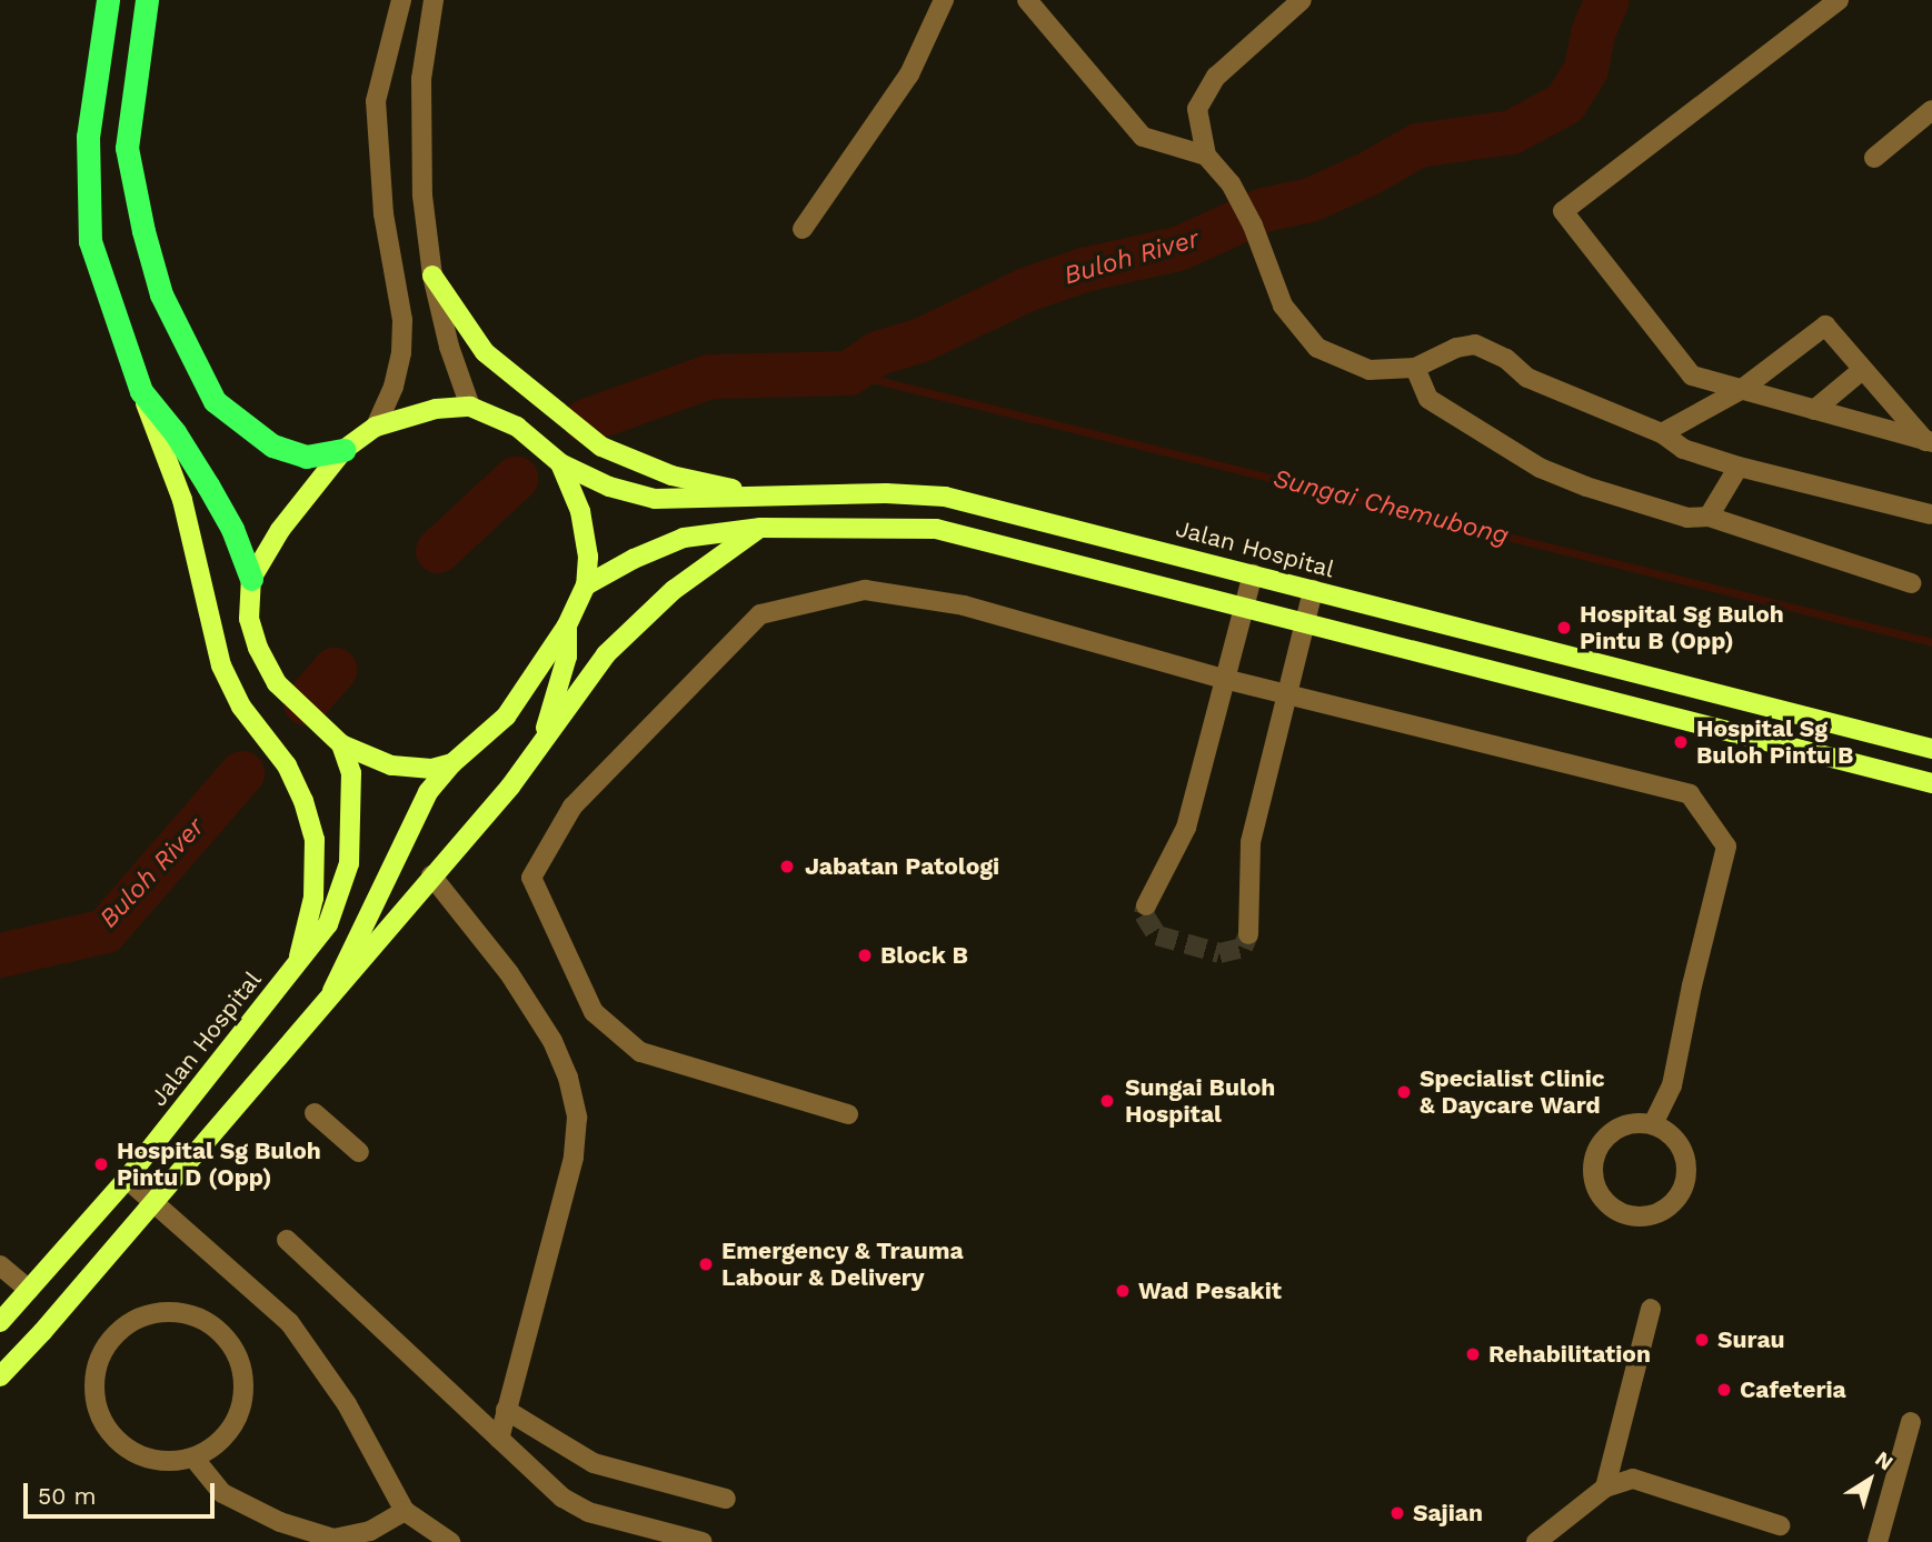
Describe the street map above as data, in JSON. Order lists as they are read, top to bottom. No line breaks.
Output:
{"streets":{"main road":["Jalan Hospital"]},"water":["Buloh River","Sungai Chemubong"],"places":["Hospital Sg Buloh Pintu B (Opp)","Hospital Sg Buloh Pintu B","Jabatan Patologi","Block B","Specialist Clinic & Daycare Ward","Sungai Buloh Hospital","Hospital Sg Buloh Pintu D (Opp)","Emergency & Trauma Labour & Delivery","Wad Pesakit","Surau","Rehabilitation","Cafeteria","Sajian"],"scale_bar":"50 m","north":"top right"}
